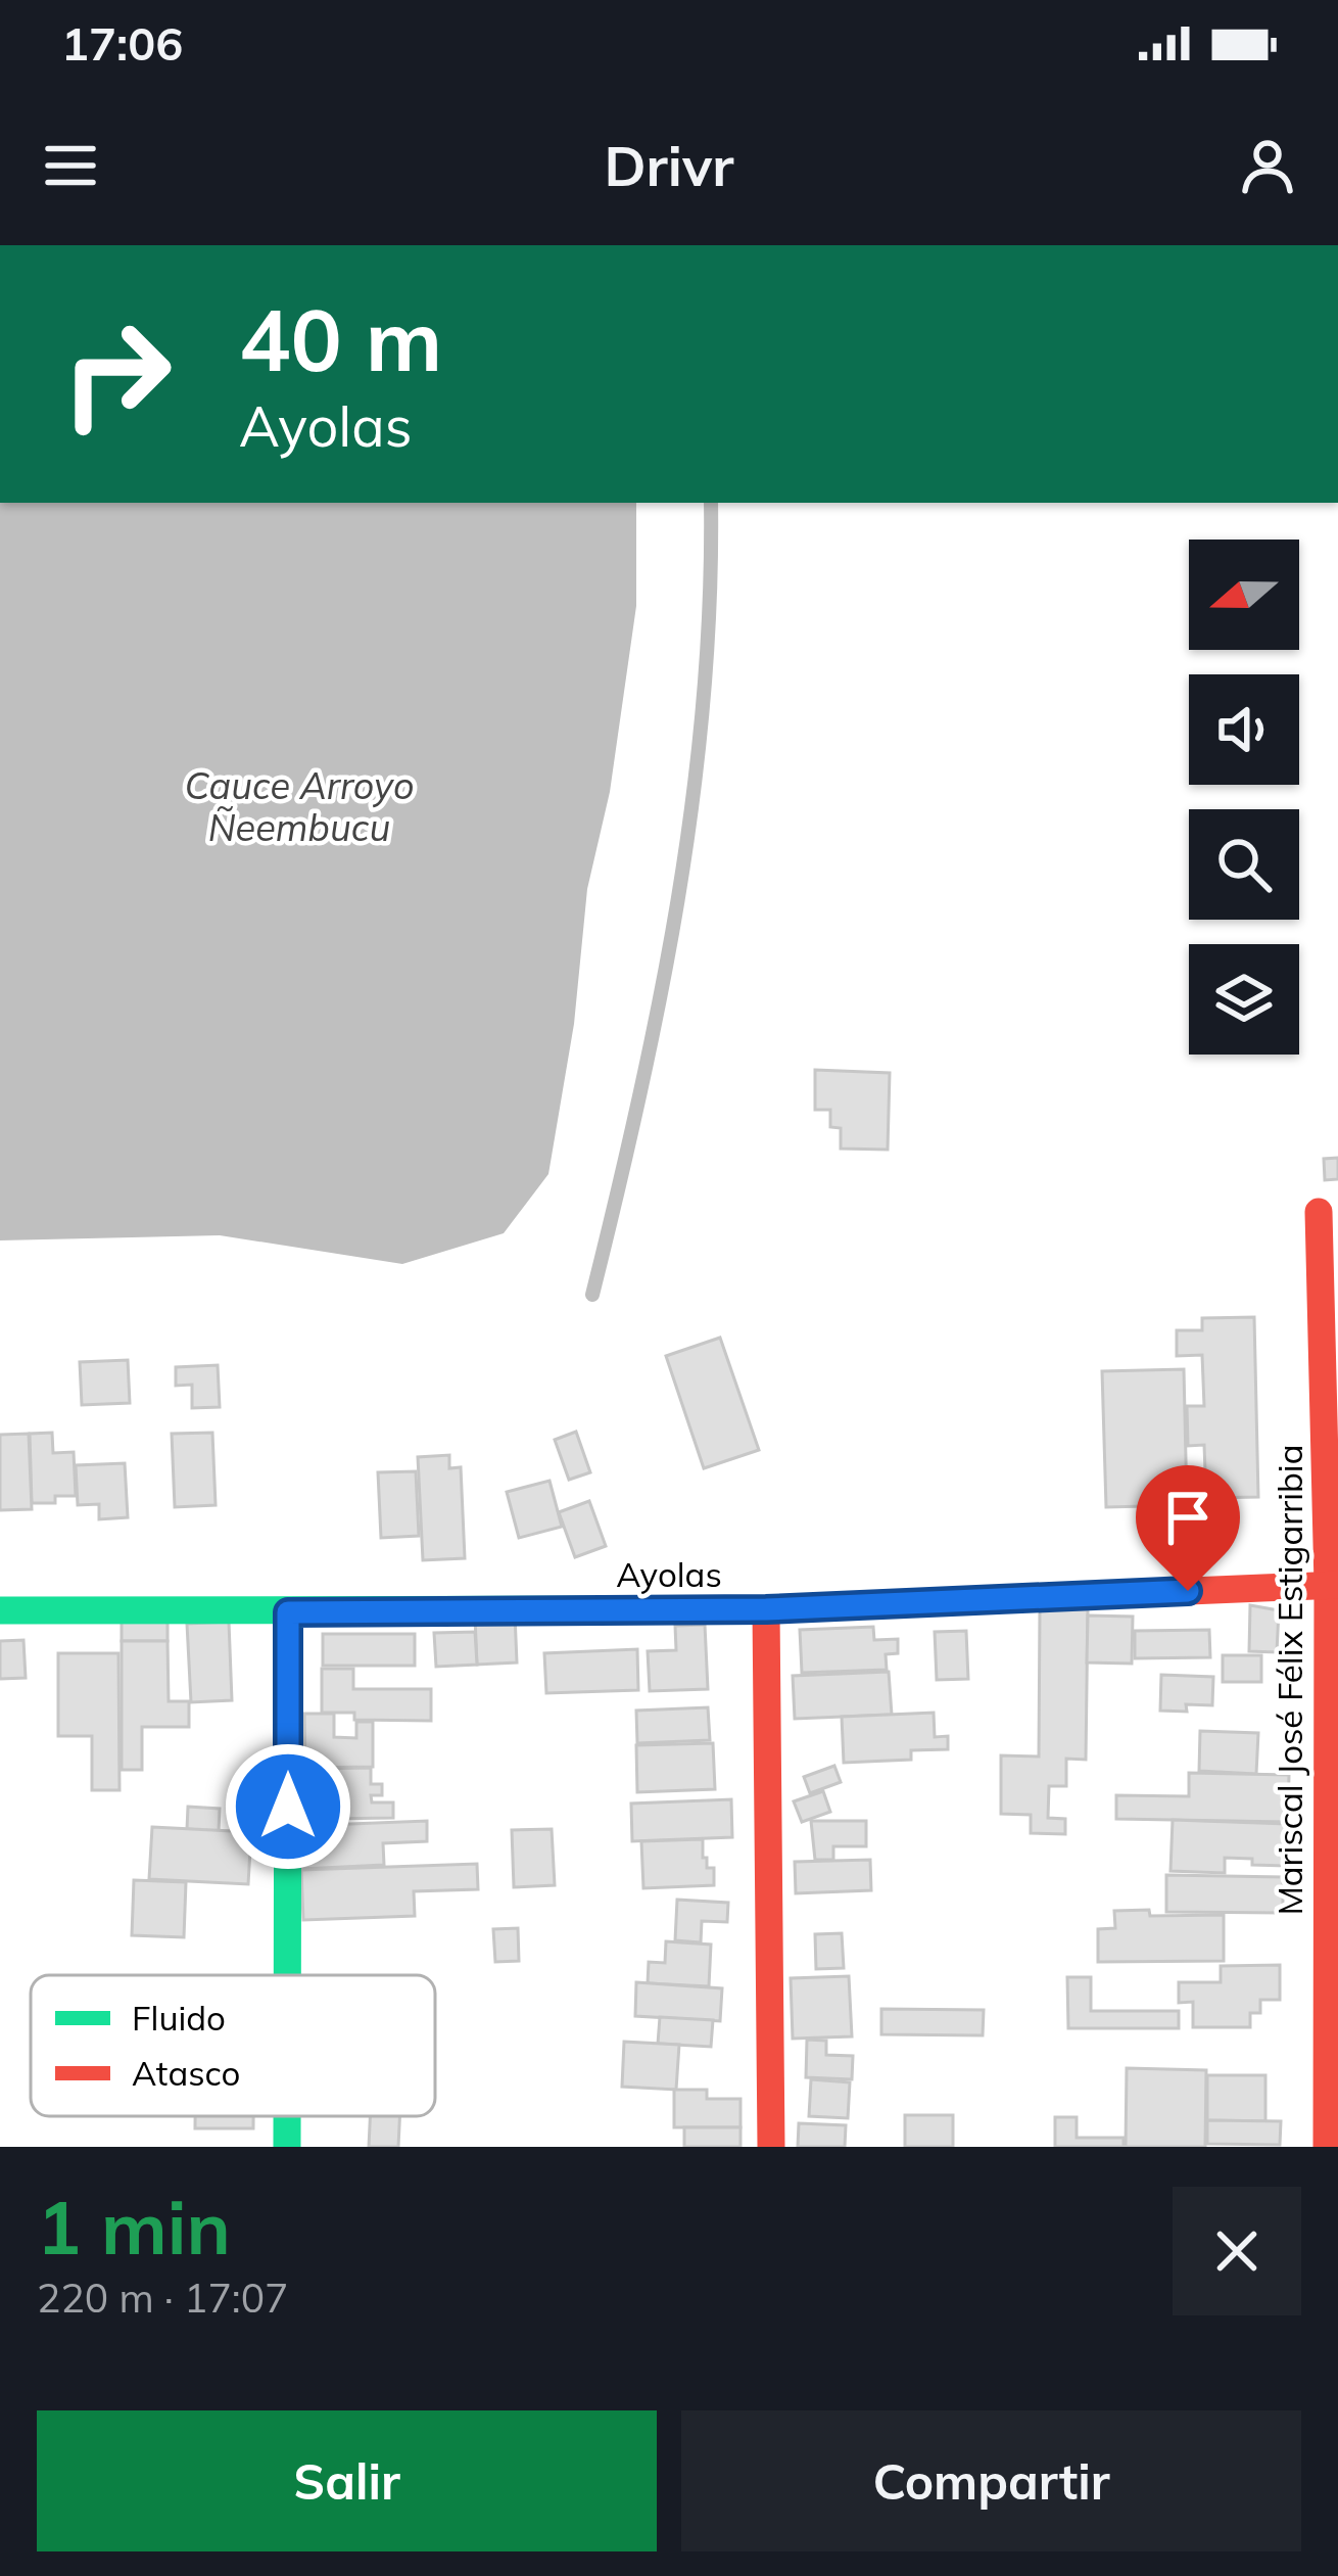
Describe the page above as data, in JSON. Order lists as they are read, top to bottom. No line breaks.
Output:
{"streets":{"street":["Ayolas","Mariscal José Félix Estigarribia"]},"crossings":[["Ayolas","Mariscal José Félix Estigarribia"]],"water":["Cauce Arroyo Ñeembucu"],"legend":["Fluido","Atasco"],"north":"left","page":{"status":"17:06","header":"Drivr","turn":["40 m","Ayolas"],"heading":["1 min","220 m · 17:07"],"buttons":["Salir","Compartir"]}}
